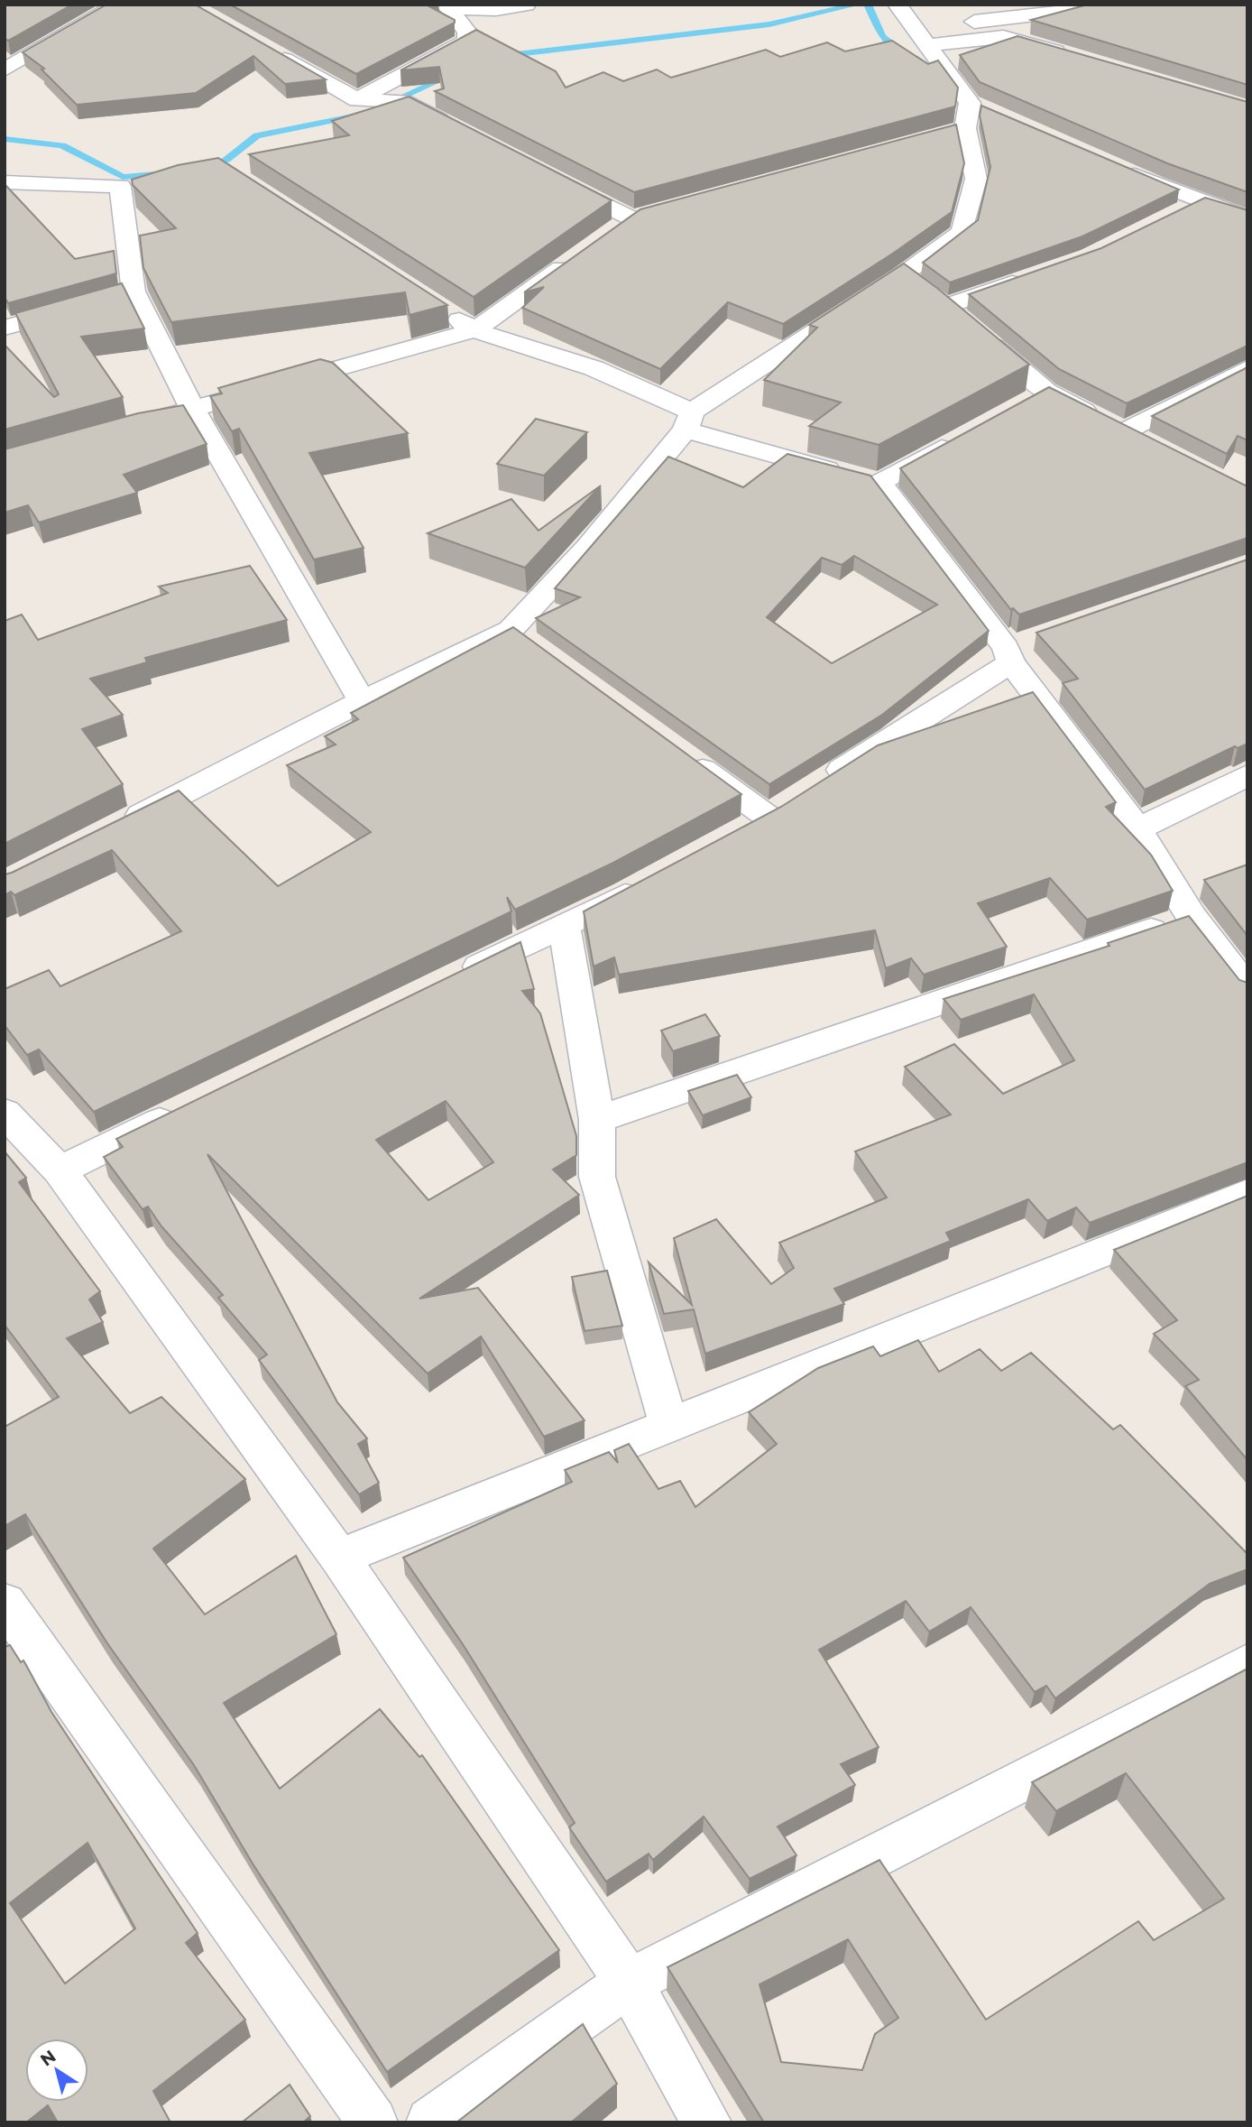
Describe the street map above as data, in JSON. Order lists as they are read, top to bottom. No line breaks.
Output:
{"north":"top left"}
